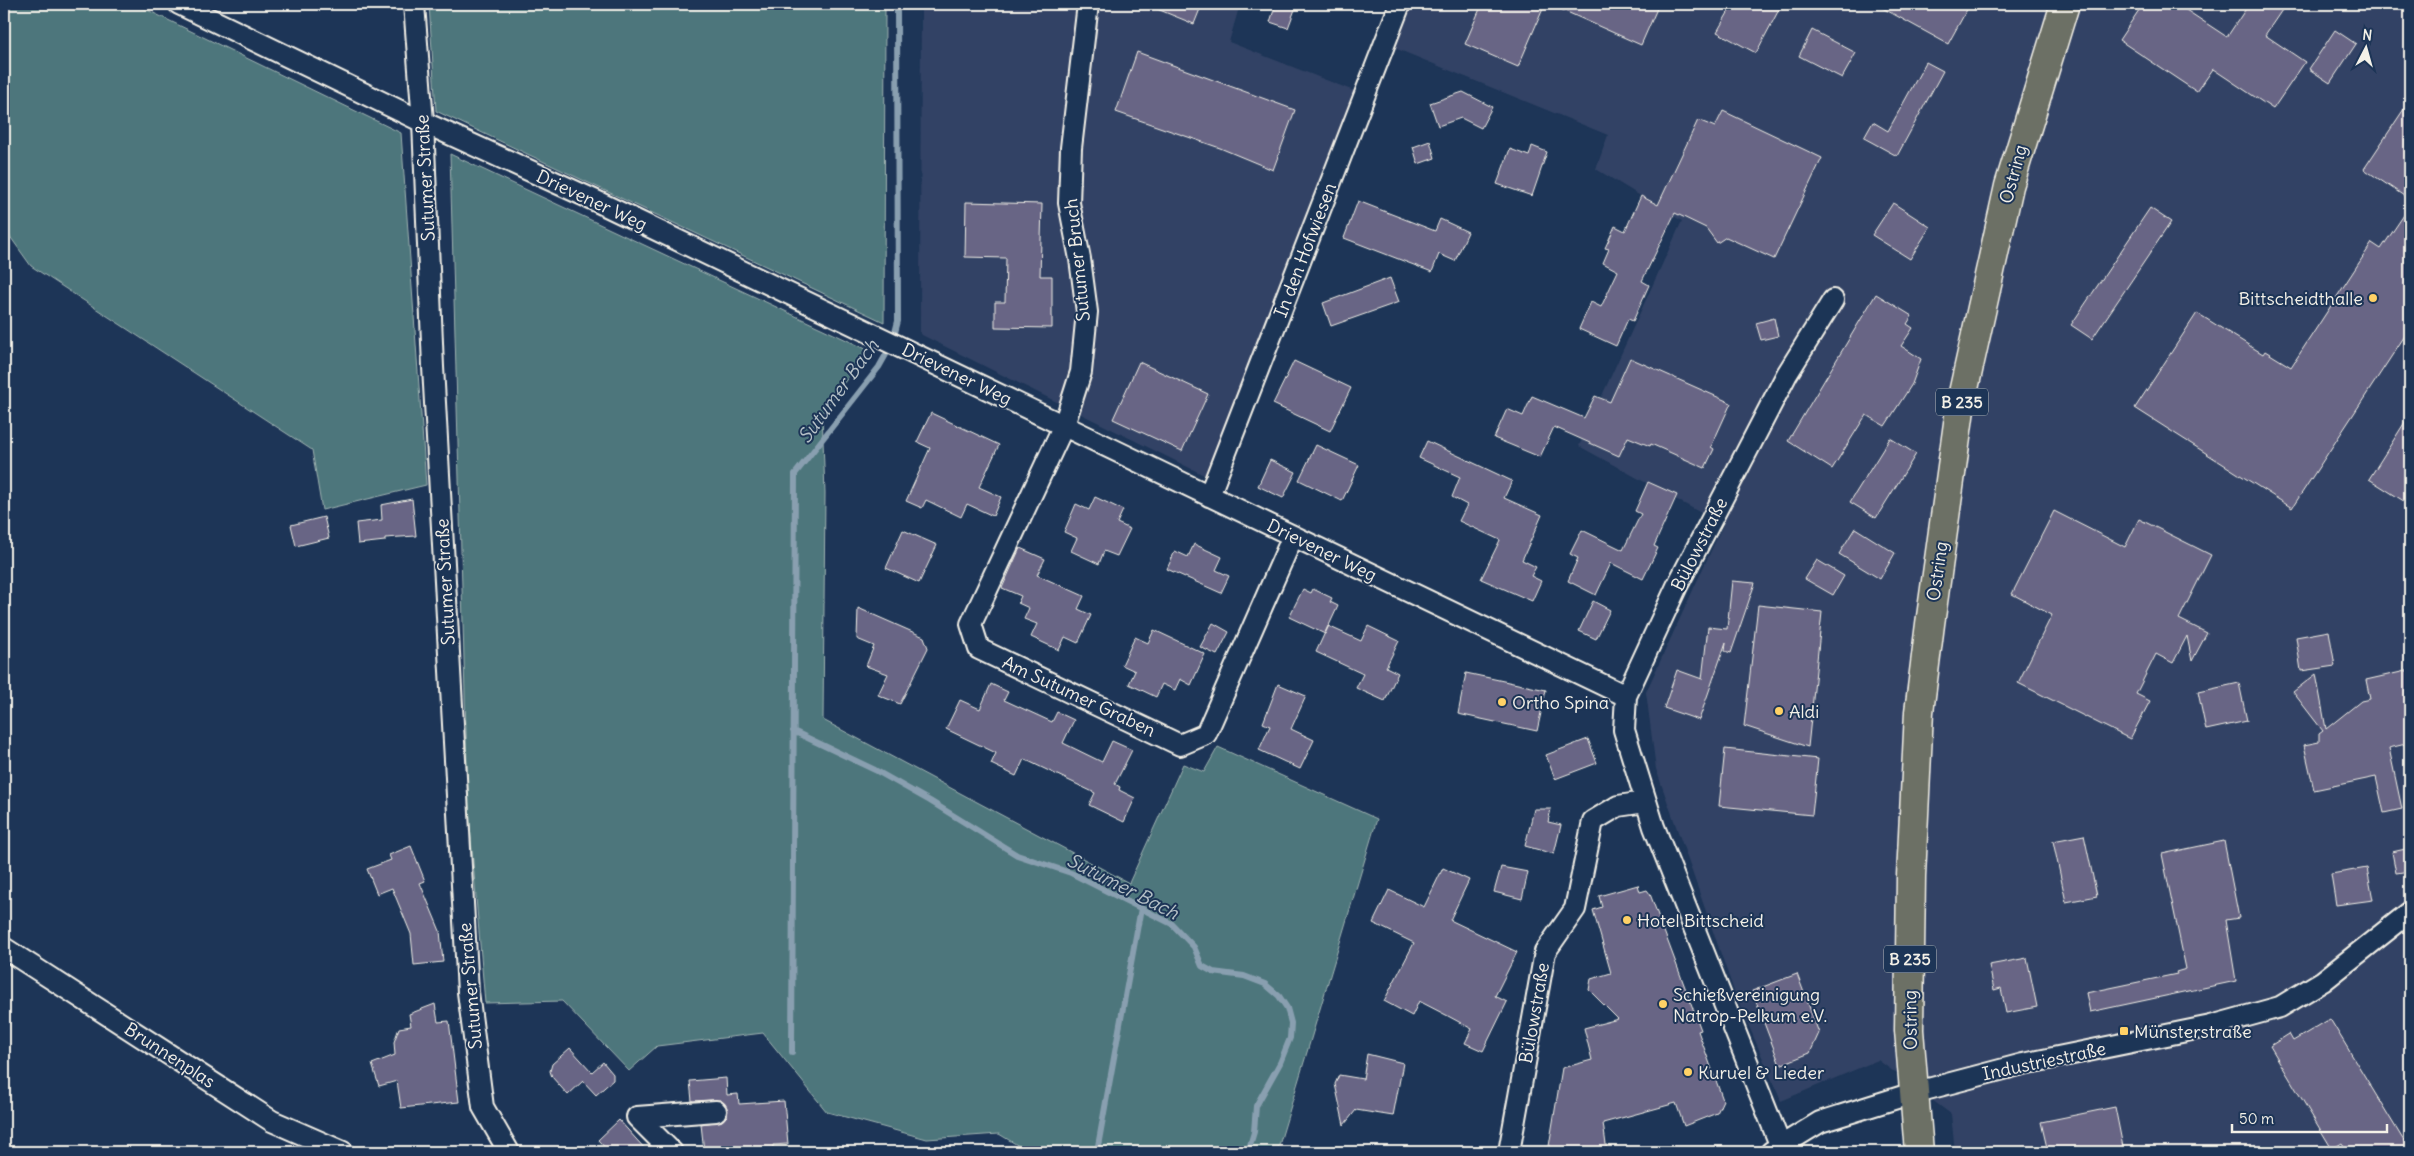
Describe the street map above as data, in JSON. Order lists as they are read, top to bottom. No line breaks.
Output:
{"streets":{"main road":["Ostring","B 235"],"street":["Sutumer Straße","Drievener Weg","In den Hofwiesen","Sutumer Bruch","Bülowstraße","Am Sutumer Graben","Brunnenplas","Industriestraße"]},"crossings":[["Ostring","Industriestraße"],["Sutumer Straße","Drievener Weg"],["Drievener Weg","In den Hofwiesen"],["Drievener Weg","Sutumer Bruch"],["Drievener Weg","Bülowstraße"],["Drievener Weg","Am Sutumer Graben"],["Sutumer Bruch","Am Sutumer Graben"]],"water":["Sutumer Bach"],"places":{"other":["Bittscheidthalle","Ortho Spina","Aldi","Hotel Bittscheid","Schießvereinigung Natrop-Pelkum e.V.","Kuruel & Lieder"],"transit":["Münsterstraße"]},"scale_bar":"50 m","north":"top"}
